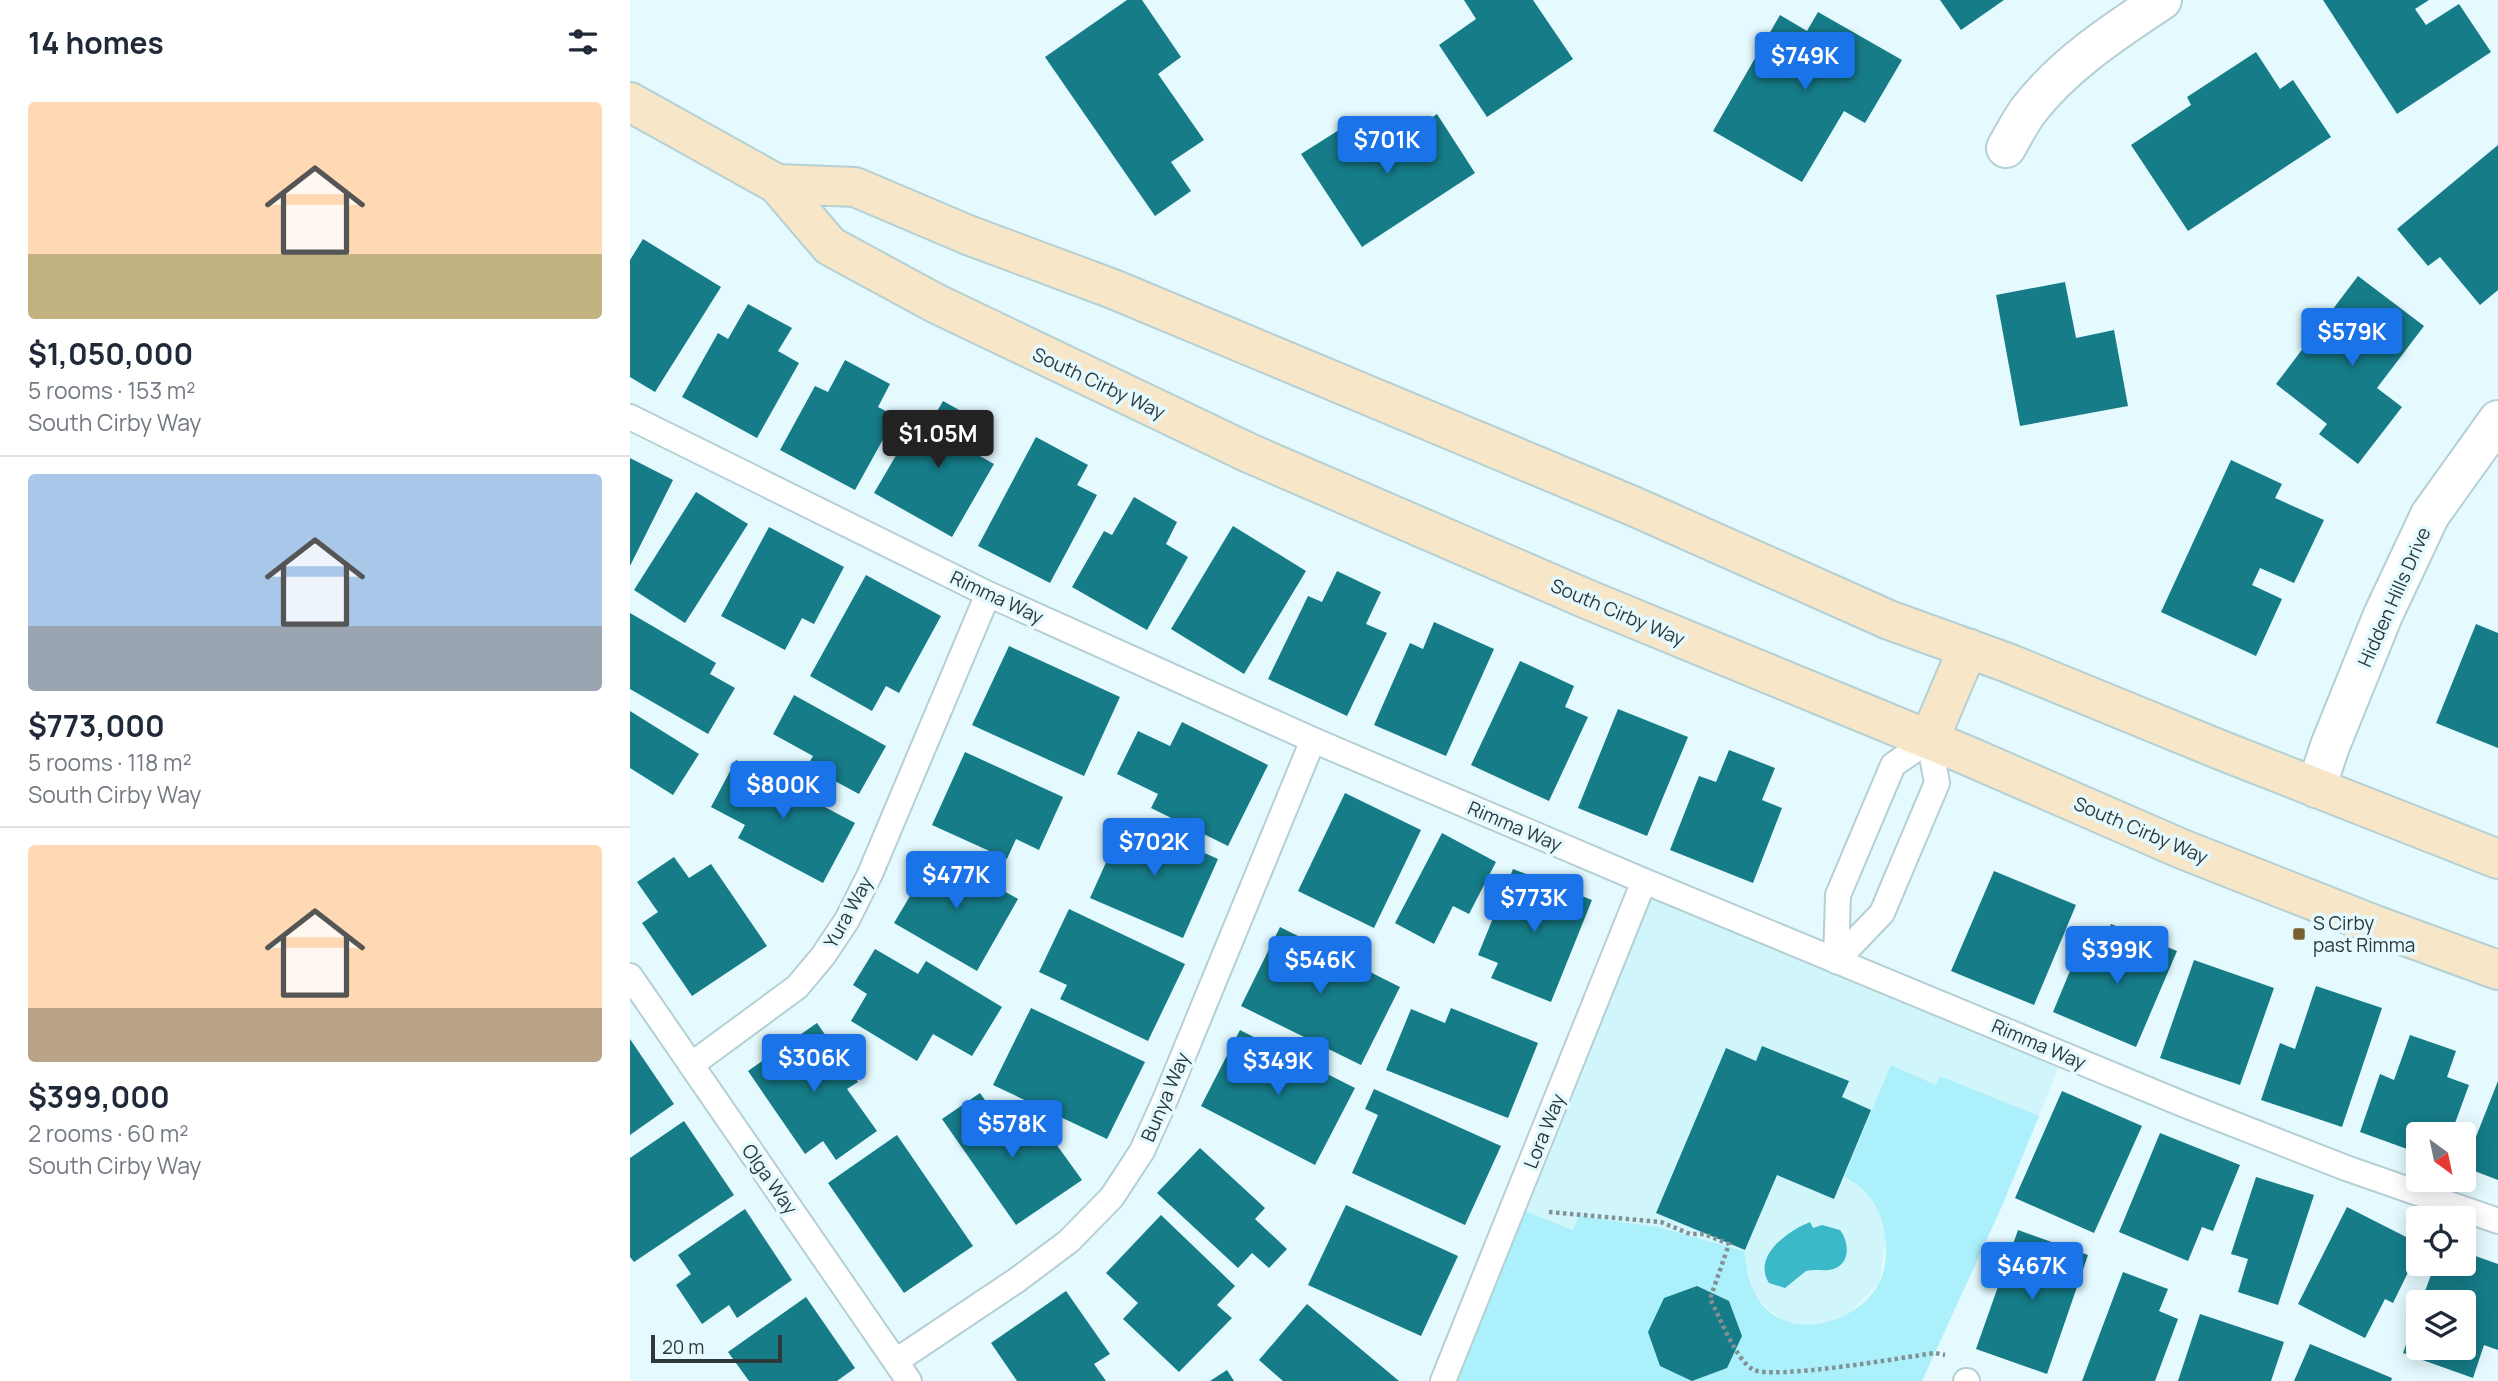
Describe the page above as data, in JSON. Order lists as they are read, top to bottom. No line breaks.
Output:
{"streets":{"main road":["South Cirby Way"],"street":["Hidden Hills Drive"],"lane":["Rimma Way","Yura Way","Bunya Way","Lora Way","Olga Way"]},"crossings":[["South Cirby Way","Hidden Hills Drive"],["Rimma Way","Yura Way"],["Rimma Way","Bunya Way"],["Rimma Way","Lora Way"],["Yura Way","Olga Way"],["Bunya Way","Olga Way"]],"places":{"transit":["S Cirby past Rimma"]},"scale_bar":"20 m","north":"bottom right","page":{"heading":"14 homes","price":["$749K","$701K","$579K","$1.05M","$800K","$702K","$477K","$773K","$399K","$546K","$306K","$349K","$578K","$467K"],"list":[{"name":"$1,050,000","note":"5 rooms · 153 m² · South Cirby Way"},{"name":"$773,000","note":"5 rooms · 118 m² · South Cirby Way"},{"name":"$399,000","note":"2 rooms · 60 m² · South Cirby Way"}],"scale":"20 m"}}
